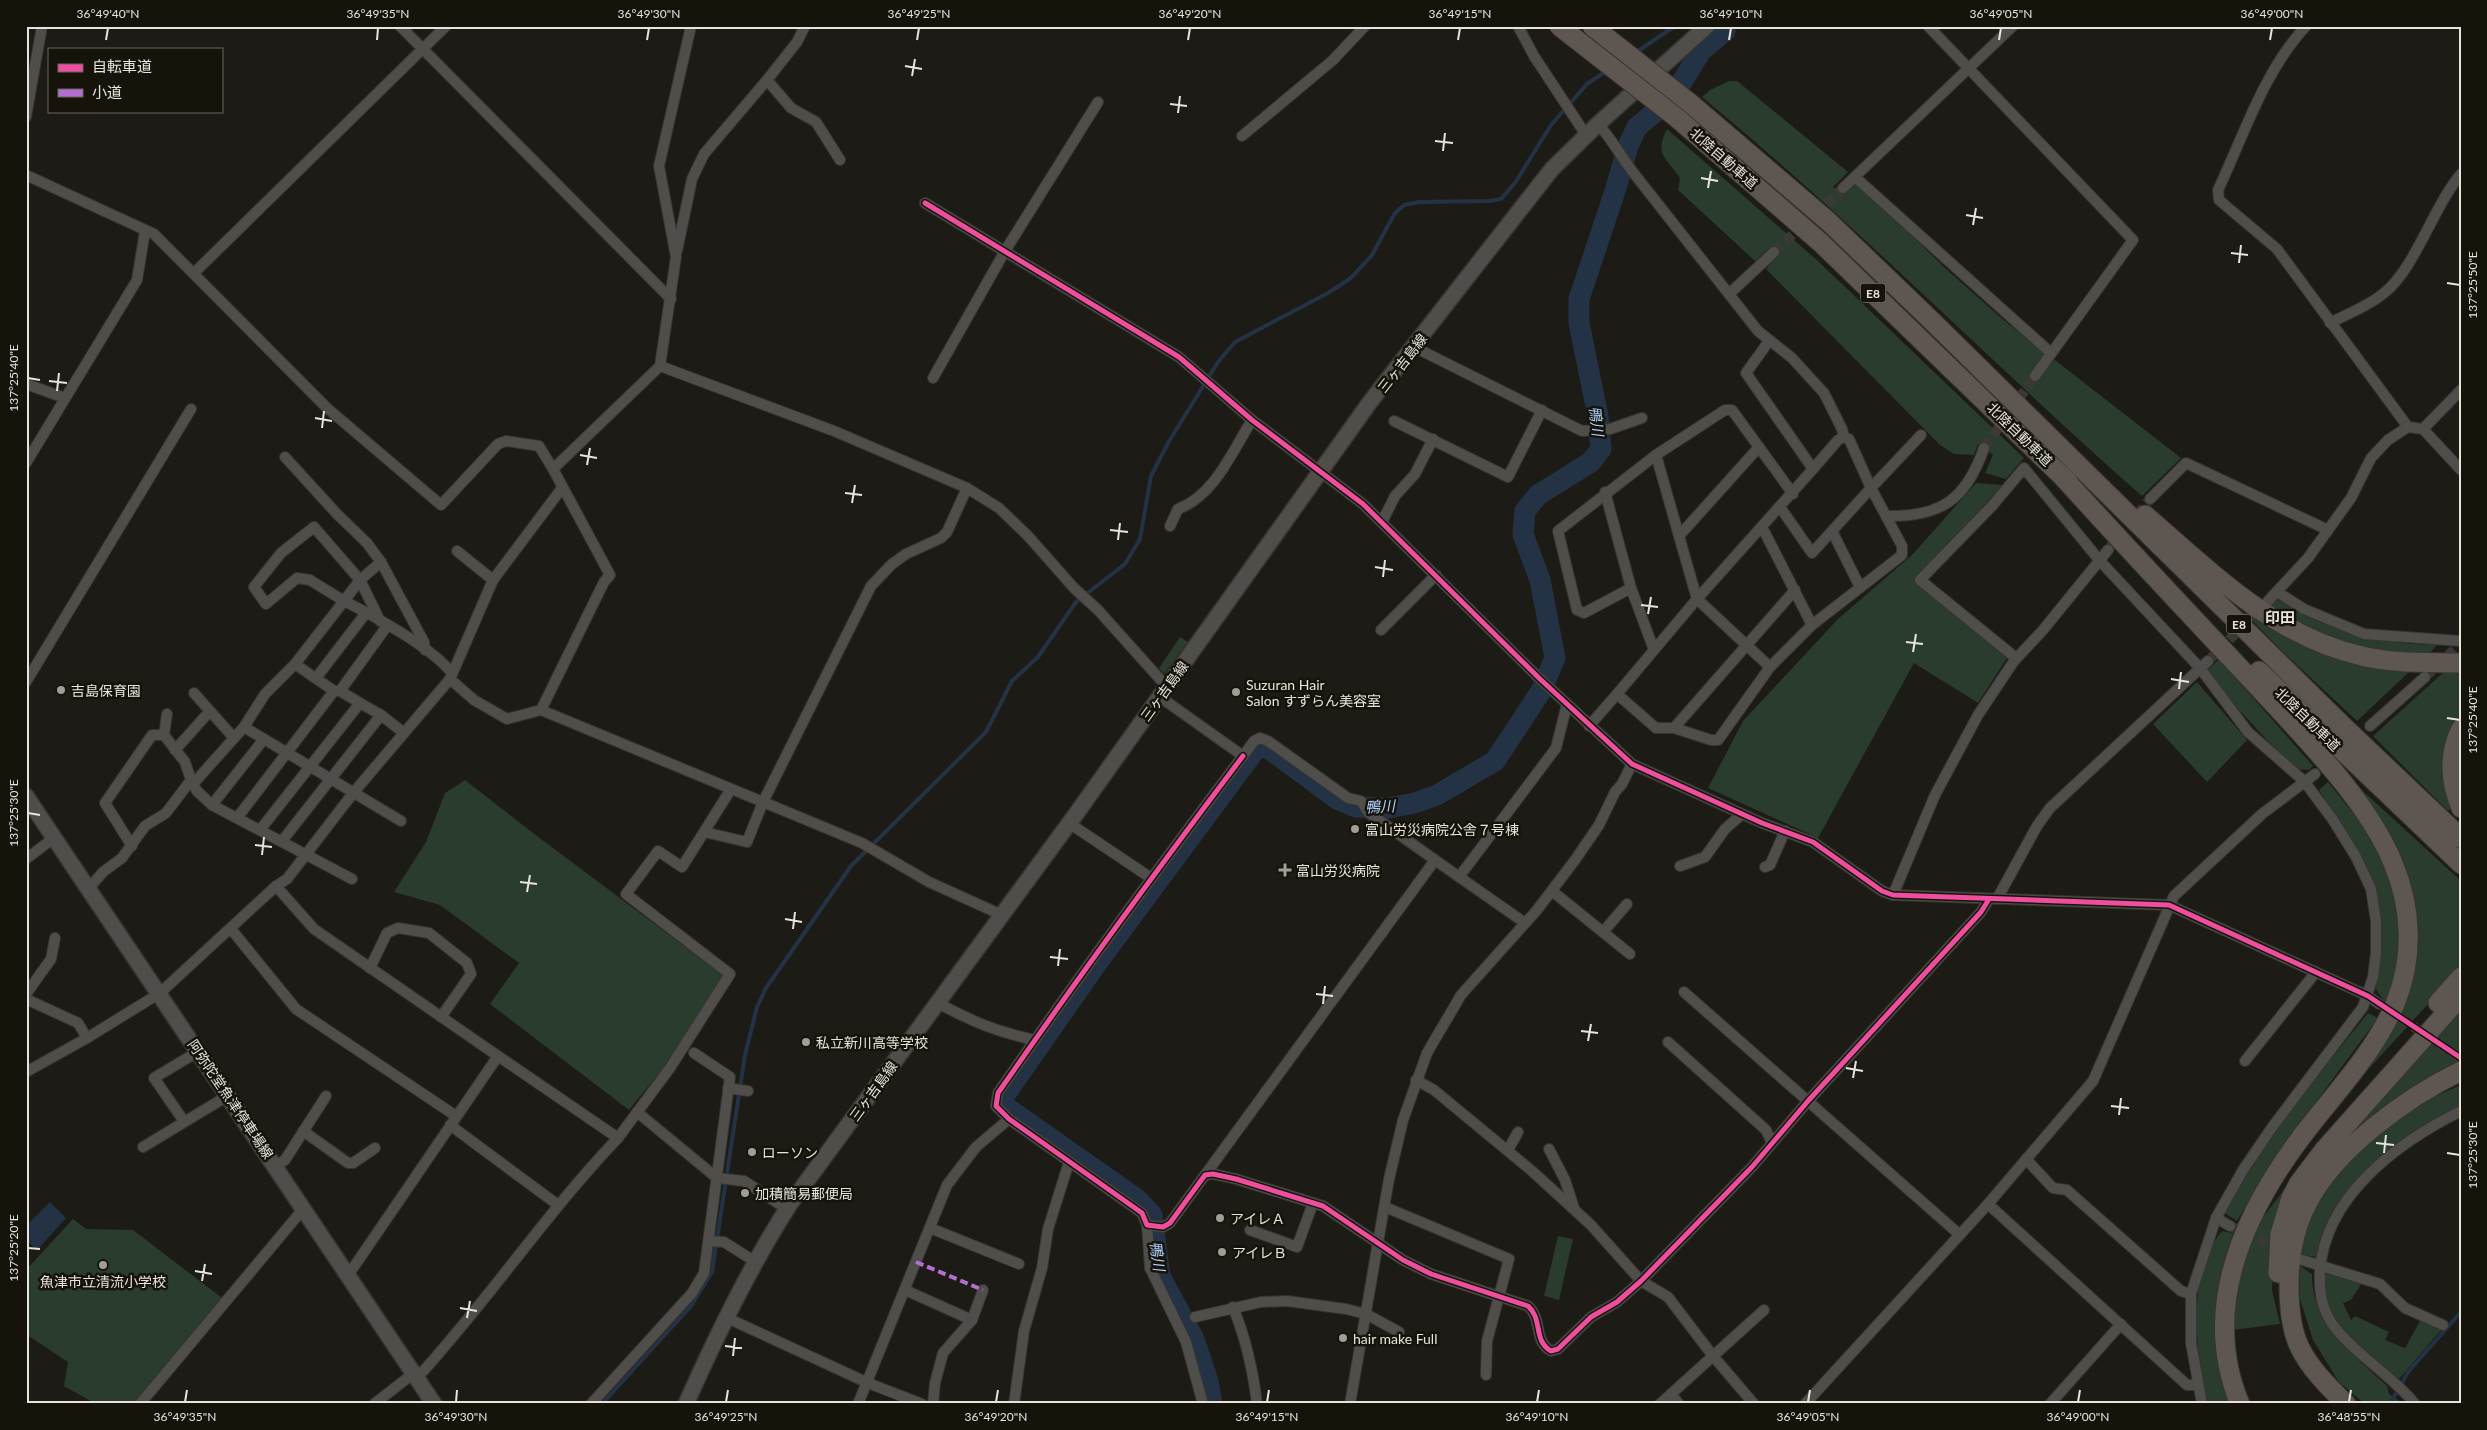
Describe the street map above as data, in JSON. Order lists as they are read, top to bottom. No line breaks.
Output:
{"streets":{"highway":["北陸自動車道","E8"],"main road":["三ヶ吉島線","阿弥陀堂魚津停車場線"]},"districts":["印田"],"water":["鴨川"],"places":{"other":["吉島保育園","Suzuran Hair Salon すずらん美容室","富山労災病院公舎７号棟","私立新川高等学校","ローソン","加積簡易郵便局","アイレＡ","アイレＢ","魚津市立清流小学校","hair make Full"],"health":["富山労災病院"]},"legend":["自転車道","小道"],"coordinates":["36°49'40\"N","36°49'35\"N","36°49'30\"N","36°49'25\"N","36°49'20\"N","36°49'15\"N","36°49'10\"N","36°49'05\"N","36°49'00\"N","137°25'50\"E","137°25'40\"E","137°25'30\"E","137°25'20\"E","36°48'55\"N"]}
